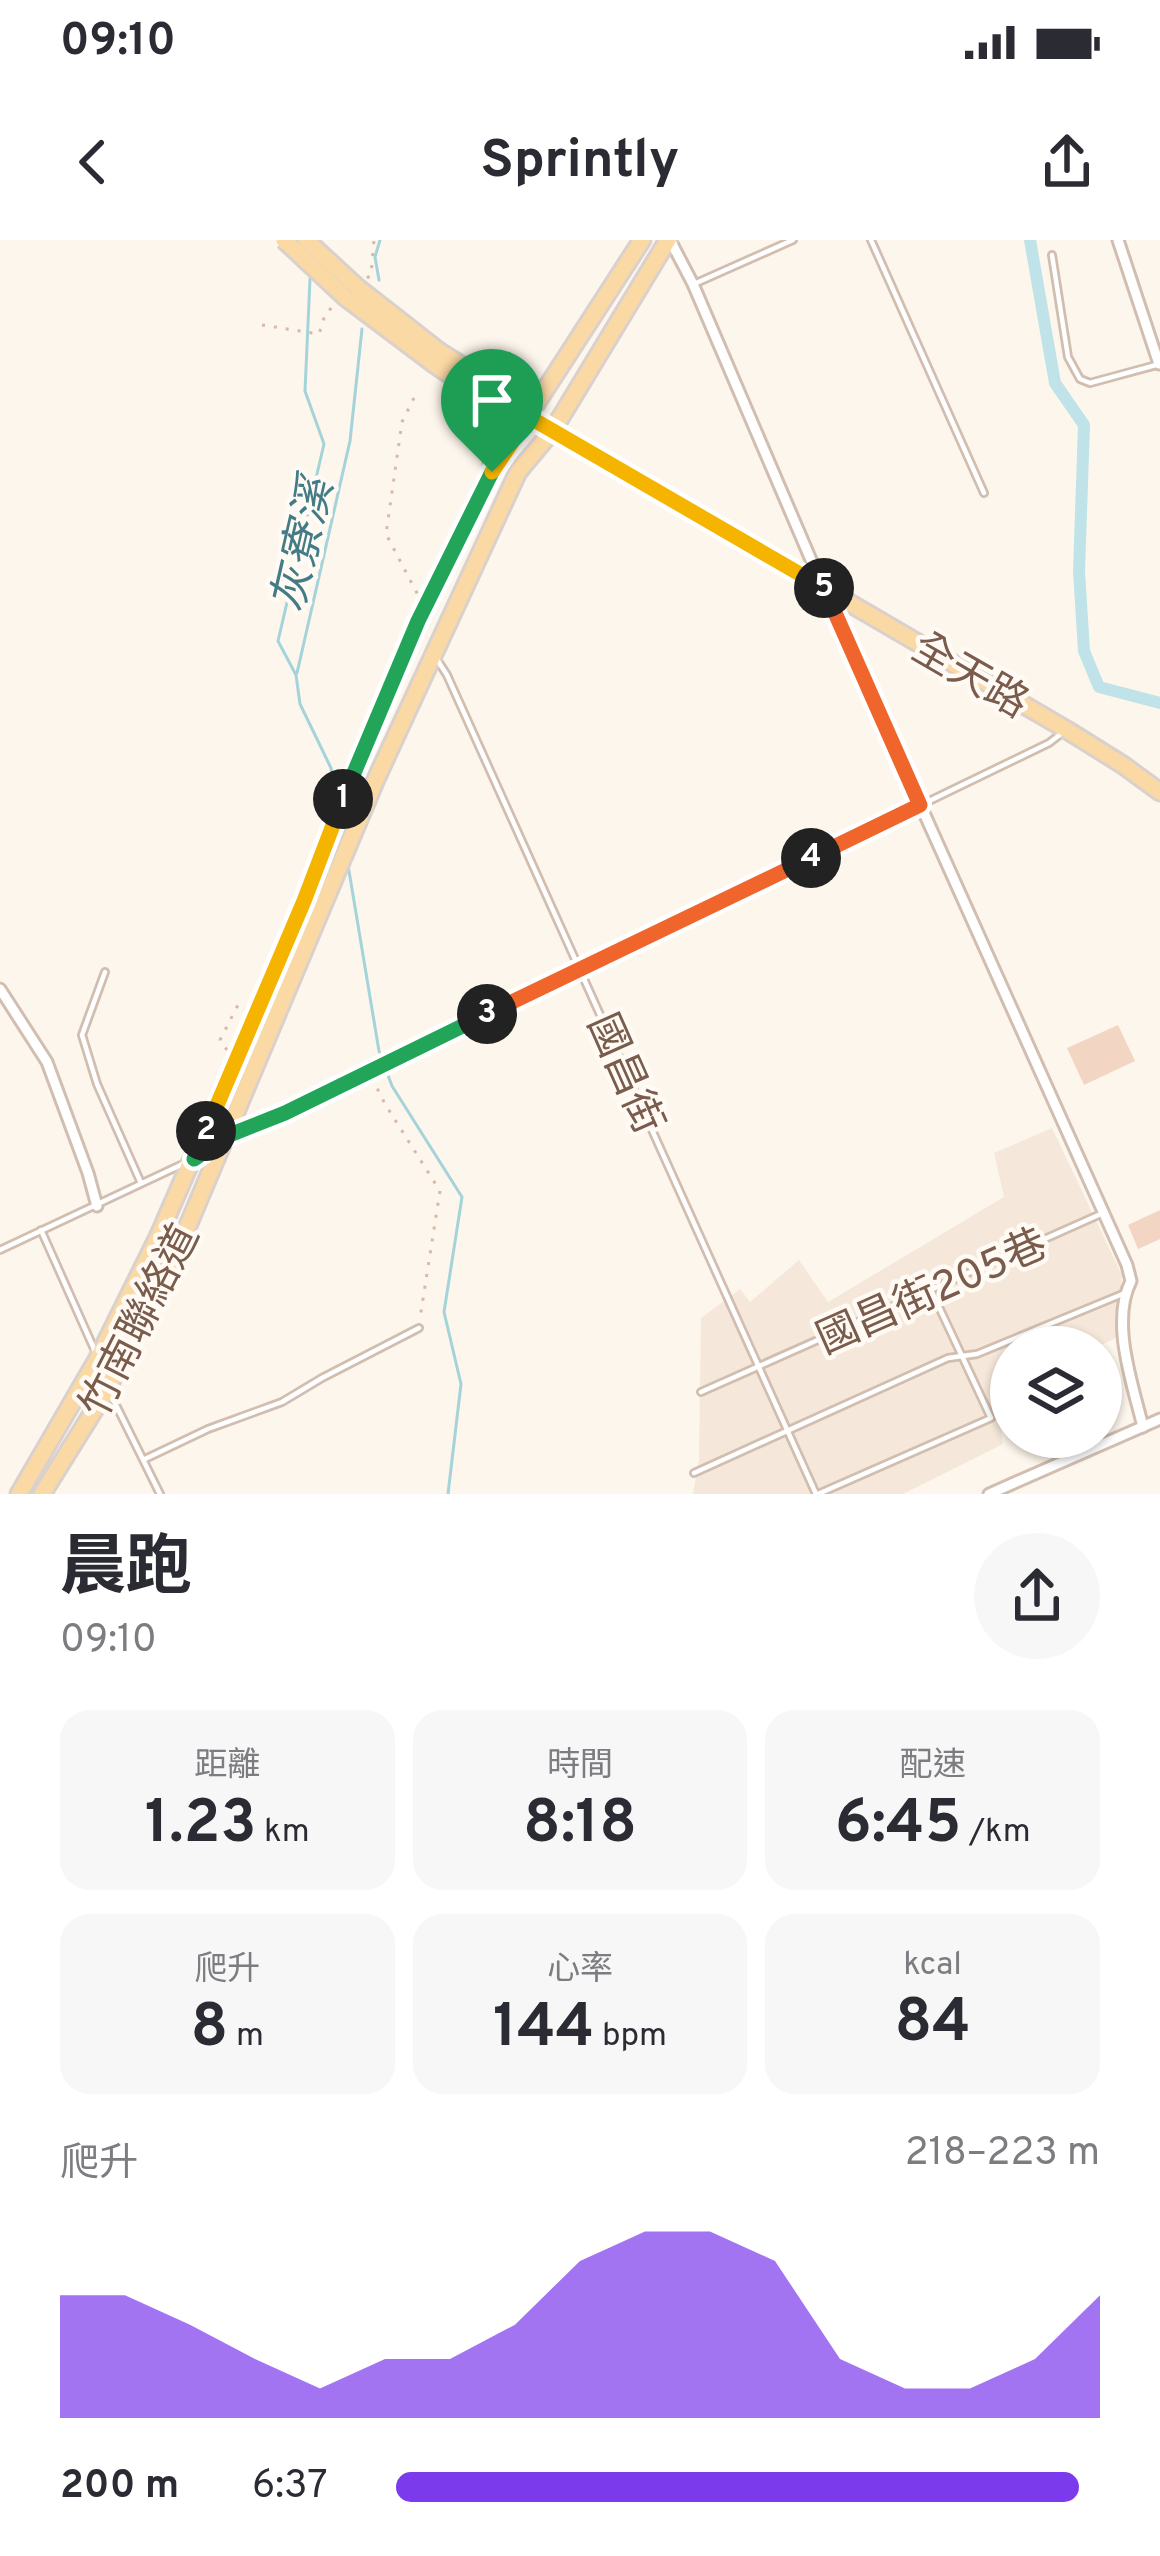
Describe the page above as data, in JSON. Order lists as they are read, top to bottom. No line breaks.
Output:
{"streets":{"main road":["全天路","竹南聯絡道"],"lane":["國昌街","國昌街205巷"]},"crossings":[["全天路","竹南聯絡道"],["國昌街","國昌街205巷"],["國昌街","竹南聯絡道"]],"water":["灰寮溪"],"page":{"status":"09:10","header":"Sprintly","pins":["5","1","4","3","2"],"heading":["晨跑","09:10"],"stats":[["距離","1.23 km"],["時間","8:18"],["配速","6:45 /km"],["爬升","8 m"],["心率","144 bpm"],["kcal","84"]],"chart":["爬升","218–223 m"],"list":[{"name":"200 m","note":"6:37"}]}}
